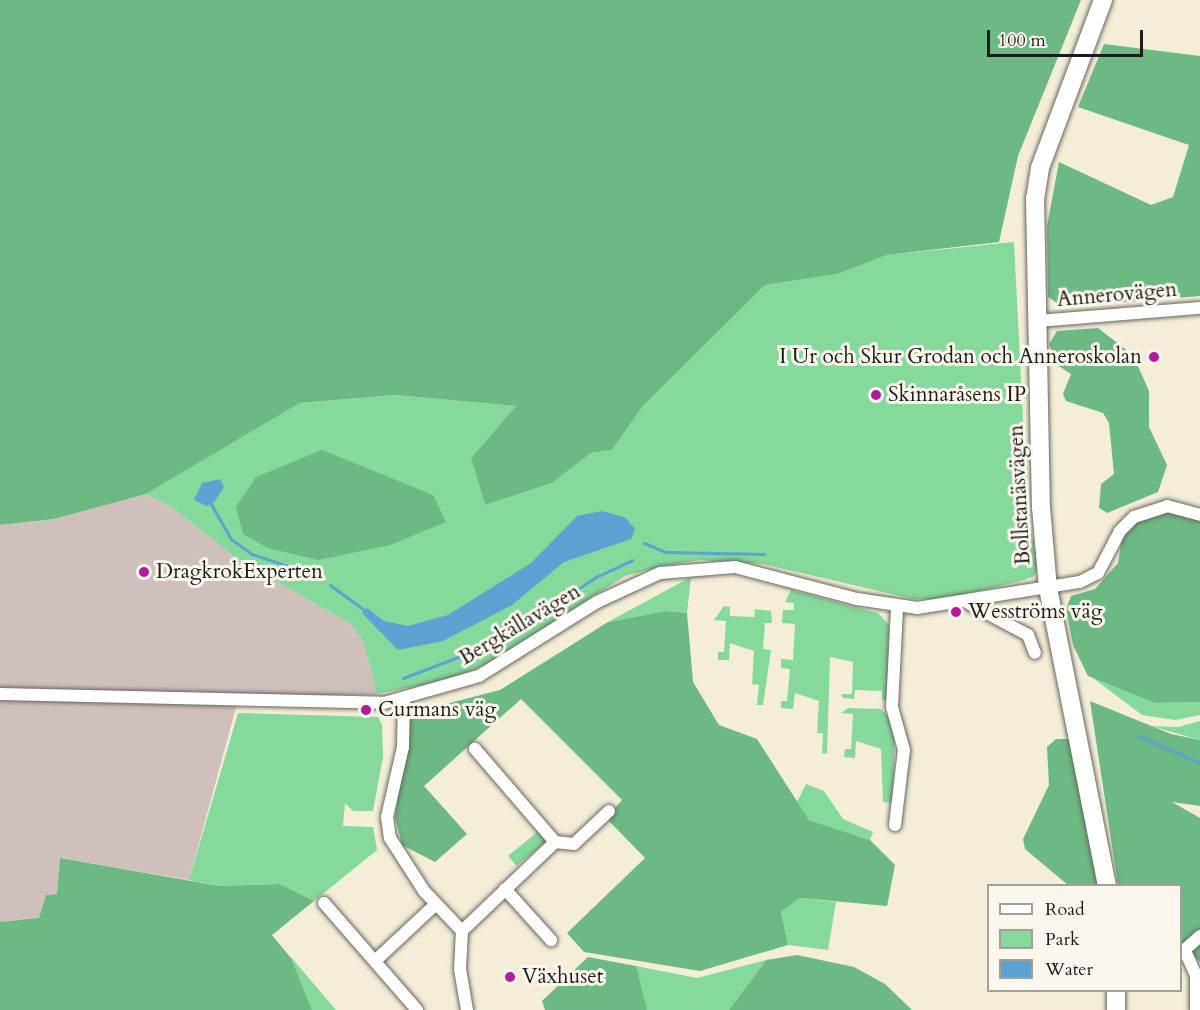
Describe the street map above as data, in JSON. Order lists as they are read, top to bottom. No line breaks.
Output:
{"streets":{"street":["Annerovägen","Bollstanäsvägen","Bergkällavägen"]},"crossings":[["Annerovägen","Bollstanäsvägen"],["Bollstanäsvägen","Bergkällavägen"]],"places":["I Ur och Skur Grodan och Anneroskolan","Skinnaråsens IP","DragkrokExperten","Wesströms väg","Curmans väg","Växhuset"],"legend":["Road","Park","Water"],"scale_bar":"100 m"}
